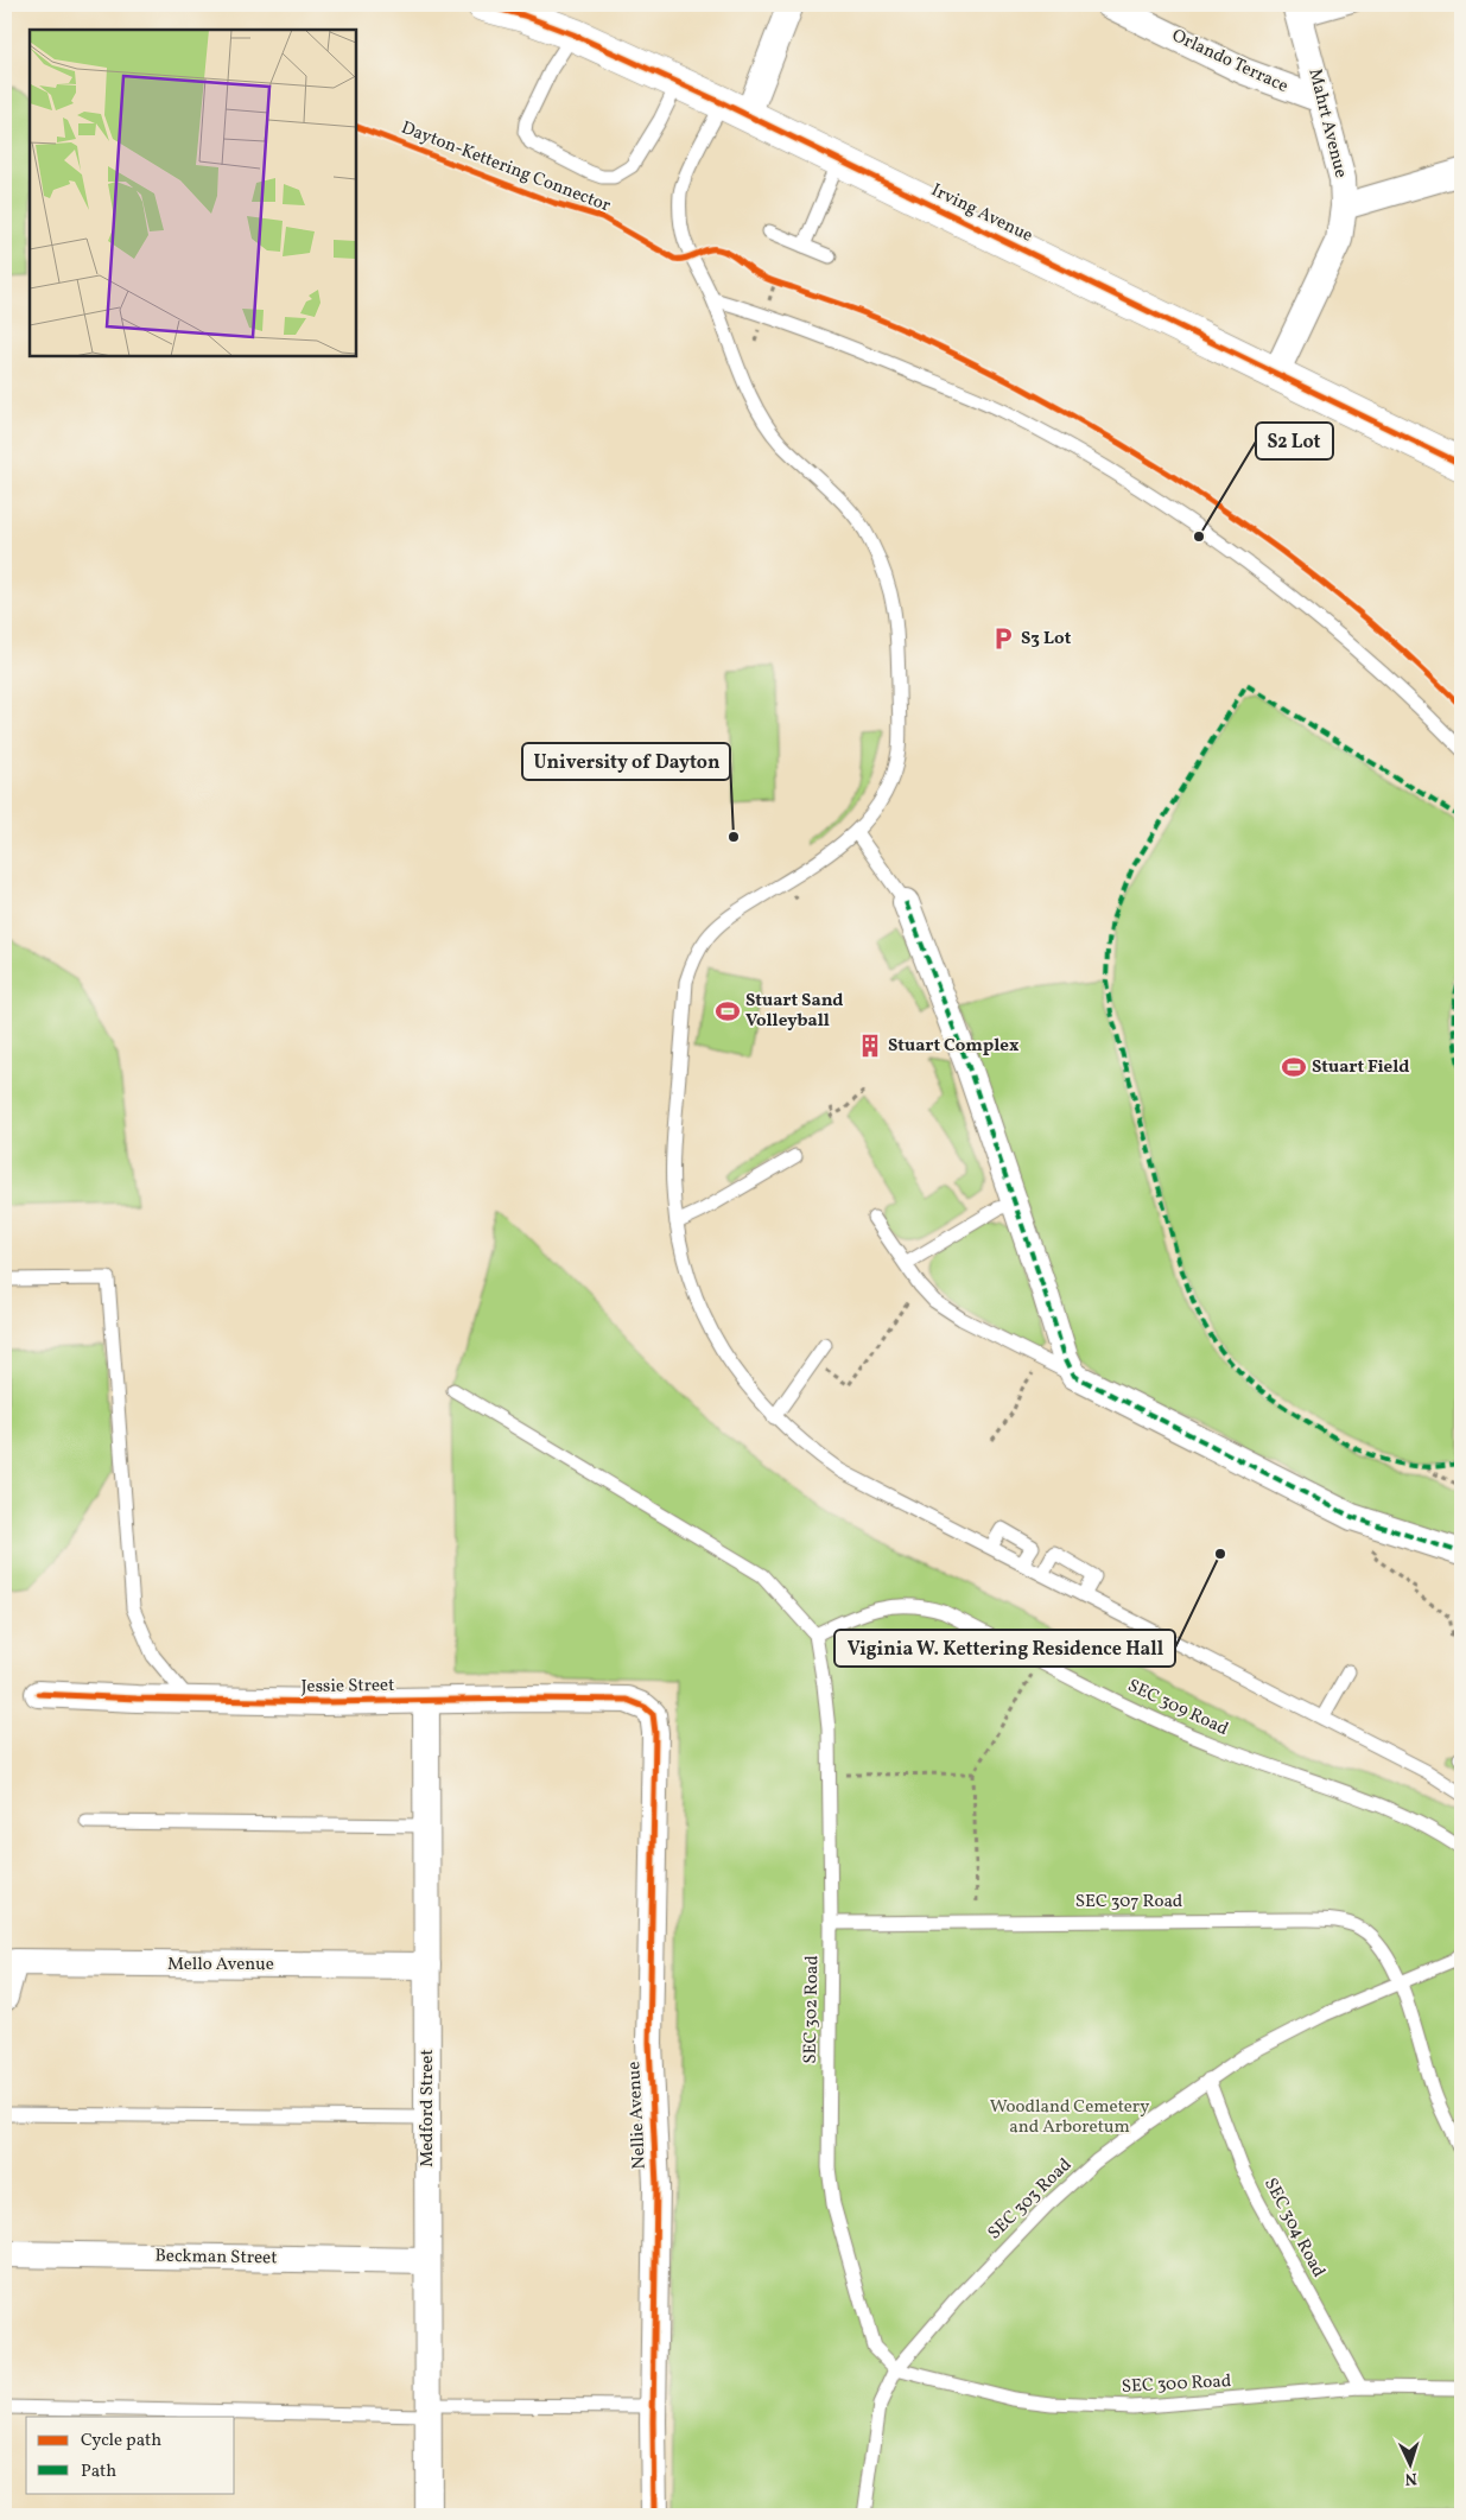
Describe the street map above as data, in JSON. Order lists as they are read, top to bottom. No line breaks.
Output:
{"streets":{"street":["Orlando Terrace","Mahrt Avenue","Irving Avenue","Jessie Street","Mello Avenue","Medford Street","Nellie Avenue","Beckman Street"],"lane":["SEC 309 Road","SEC 307 Road","SEC 302 Road","SEC 303 Road","SEC 304 Road","SEC 300 Road"],"cycle path":["Dayton-Kettering Connector"]},"crossings":[["Orlando Terrace","Mahrt Avenue"],["Mahrt Avenue","Irving Avenue"],["Jessie Street","Medford Street"],["Jessie Street","Nellie Avenue"],["SEC 309 Road","SEC 302 Road"],["SEC 307 Road","SEC 302 Road"],["SEC 307 Road","SEC 303 Road"],["Mello Avenue","Medford Street"],["SEC 302 Road","SEC 303 Road"],["SEC 302 Road","SEC 300 Road"],["Medford Street","Beckman Street"],["SEC 303 Road","SEC 304 Road"],["SEC 303 Road","SEC 300 Road"],["SEC 304 Road","SEC 300 Road"]],"parks":["Woodland Cemetery and Arboretum"],"places":{"other":["S2 Lot","University of Dayton","Viginia W. Kettering Residence Hall"],"parking":["S3 Lot"],"sports":["Stuart Sand Volleyball","Stuart Field"],"building":["Stuart Complex"]},"legend":["Cycle path","Path"],"north":"bottom"}
